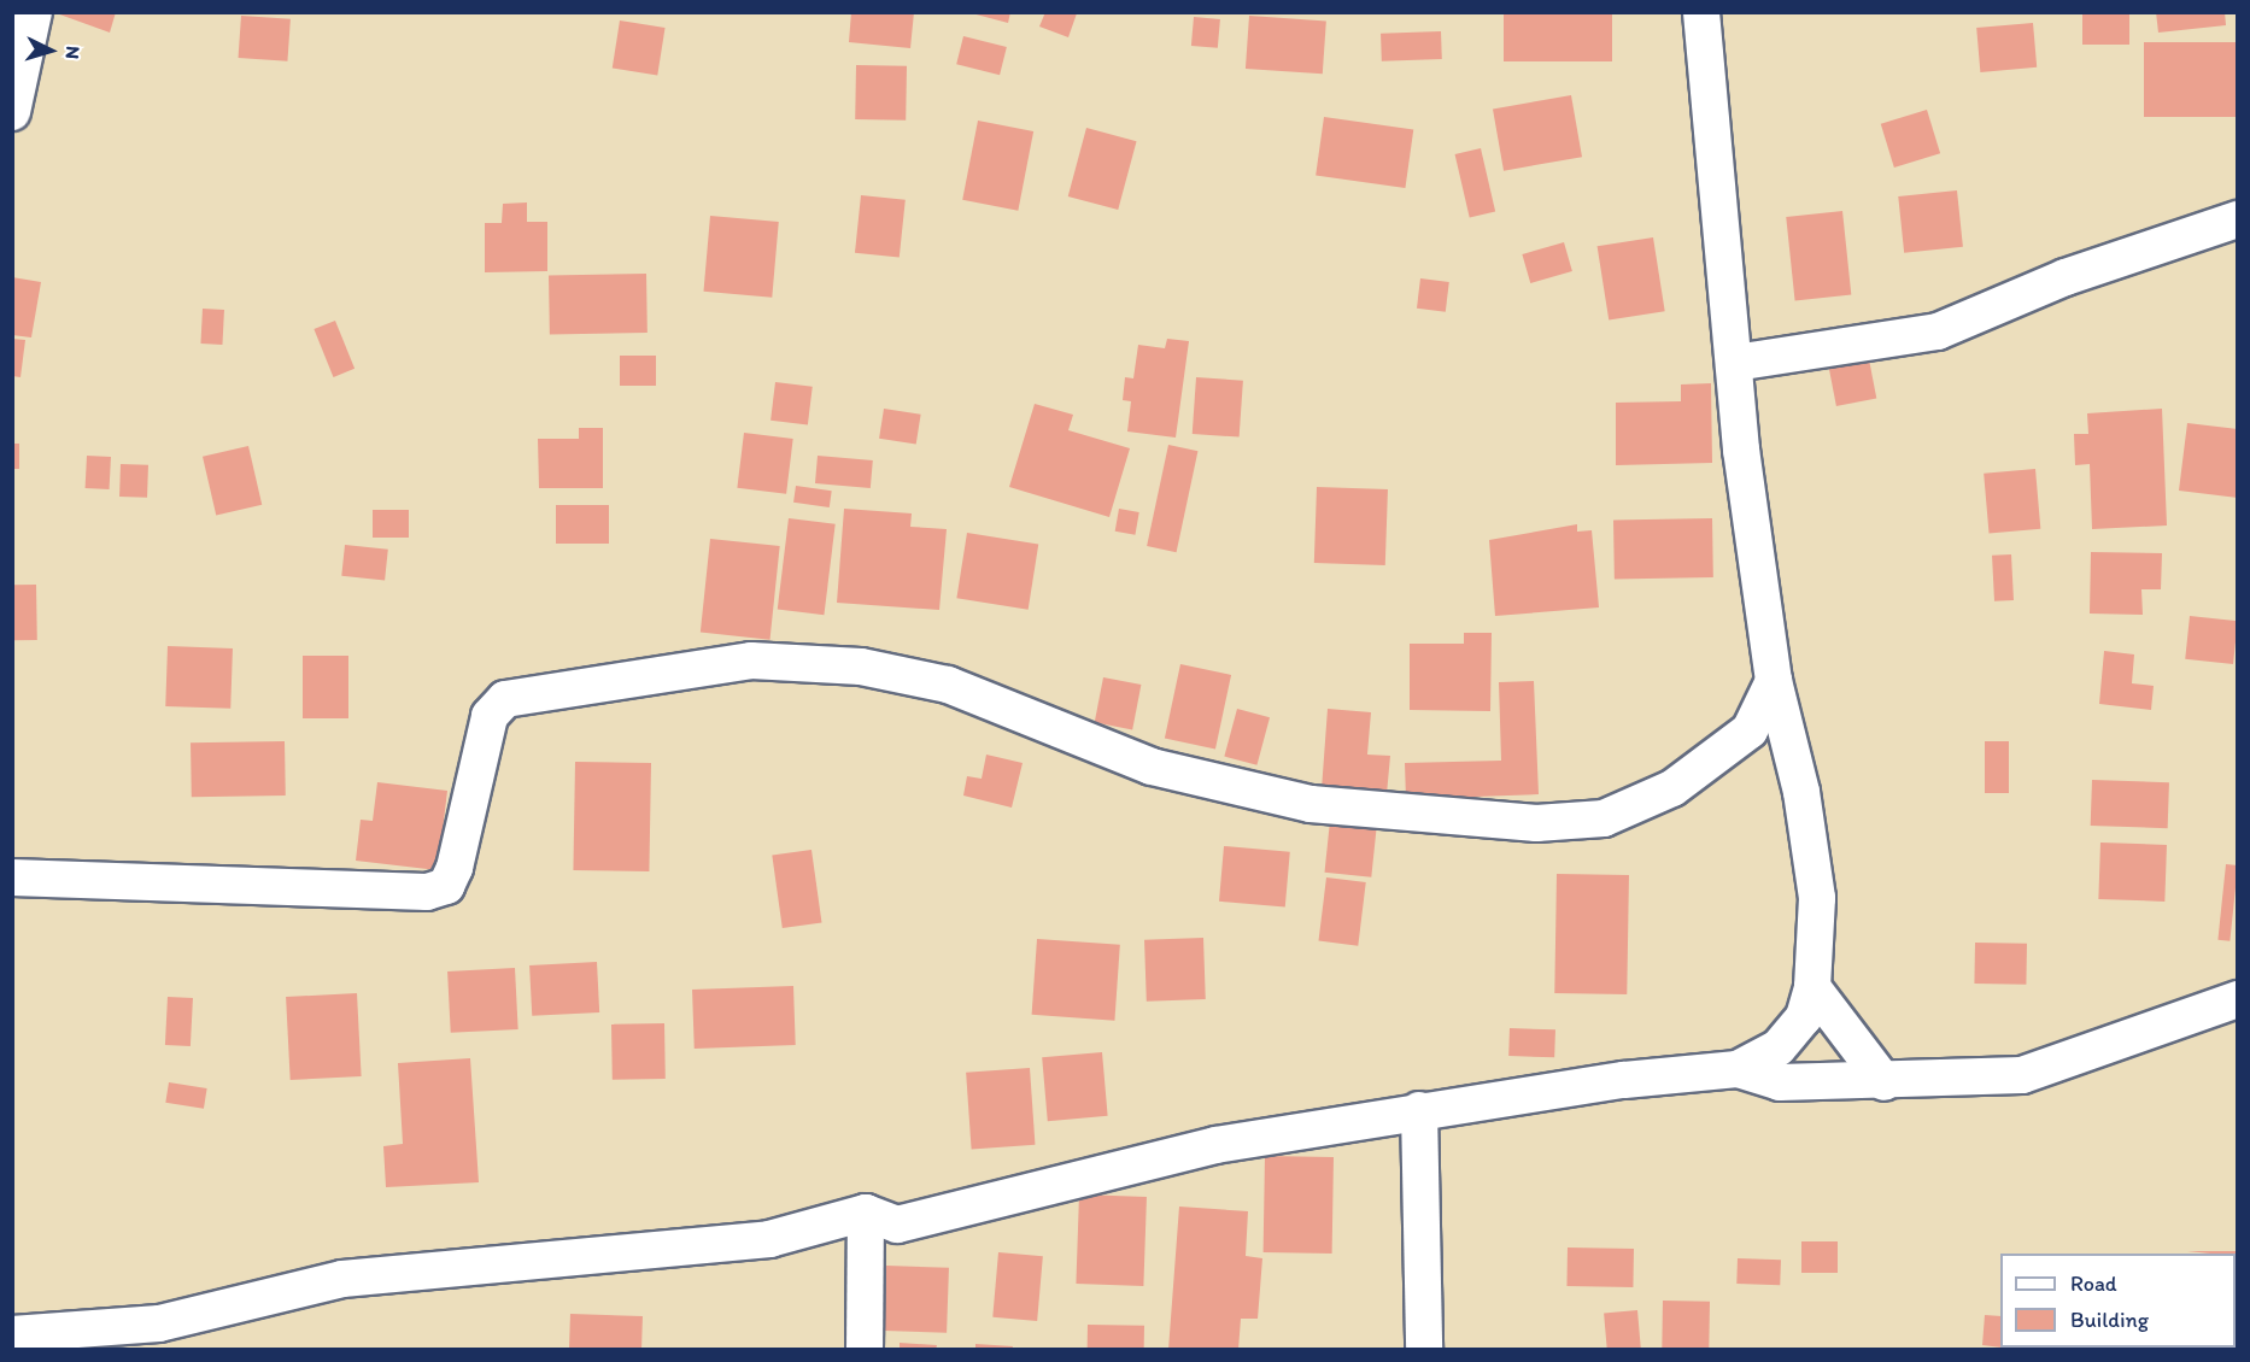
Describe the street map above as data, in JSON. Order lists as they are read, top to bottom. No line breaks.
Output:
{"legend":["Road","Building"],"north":"right"}
